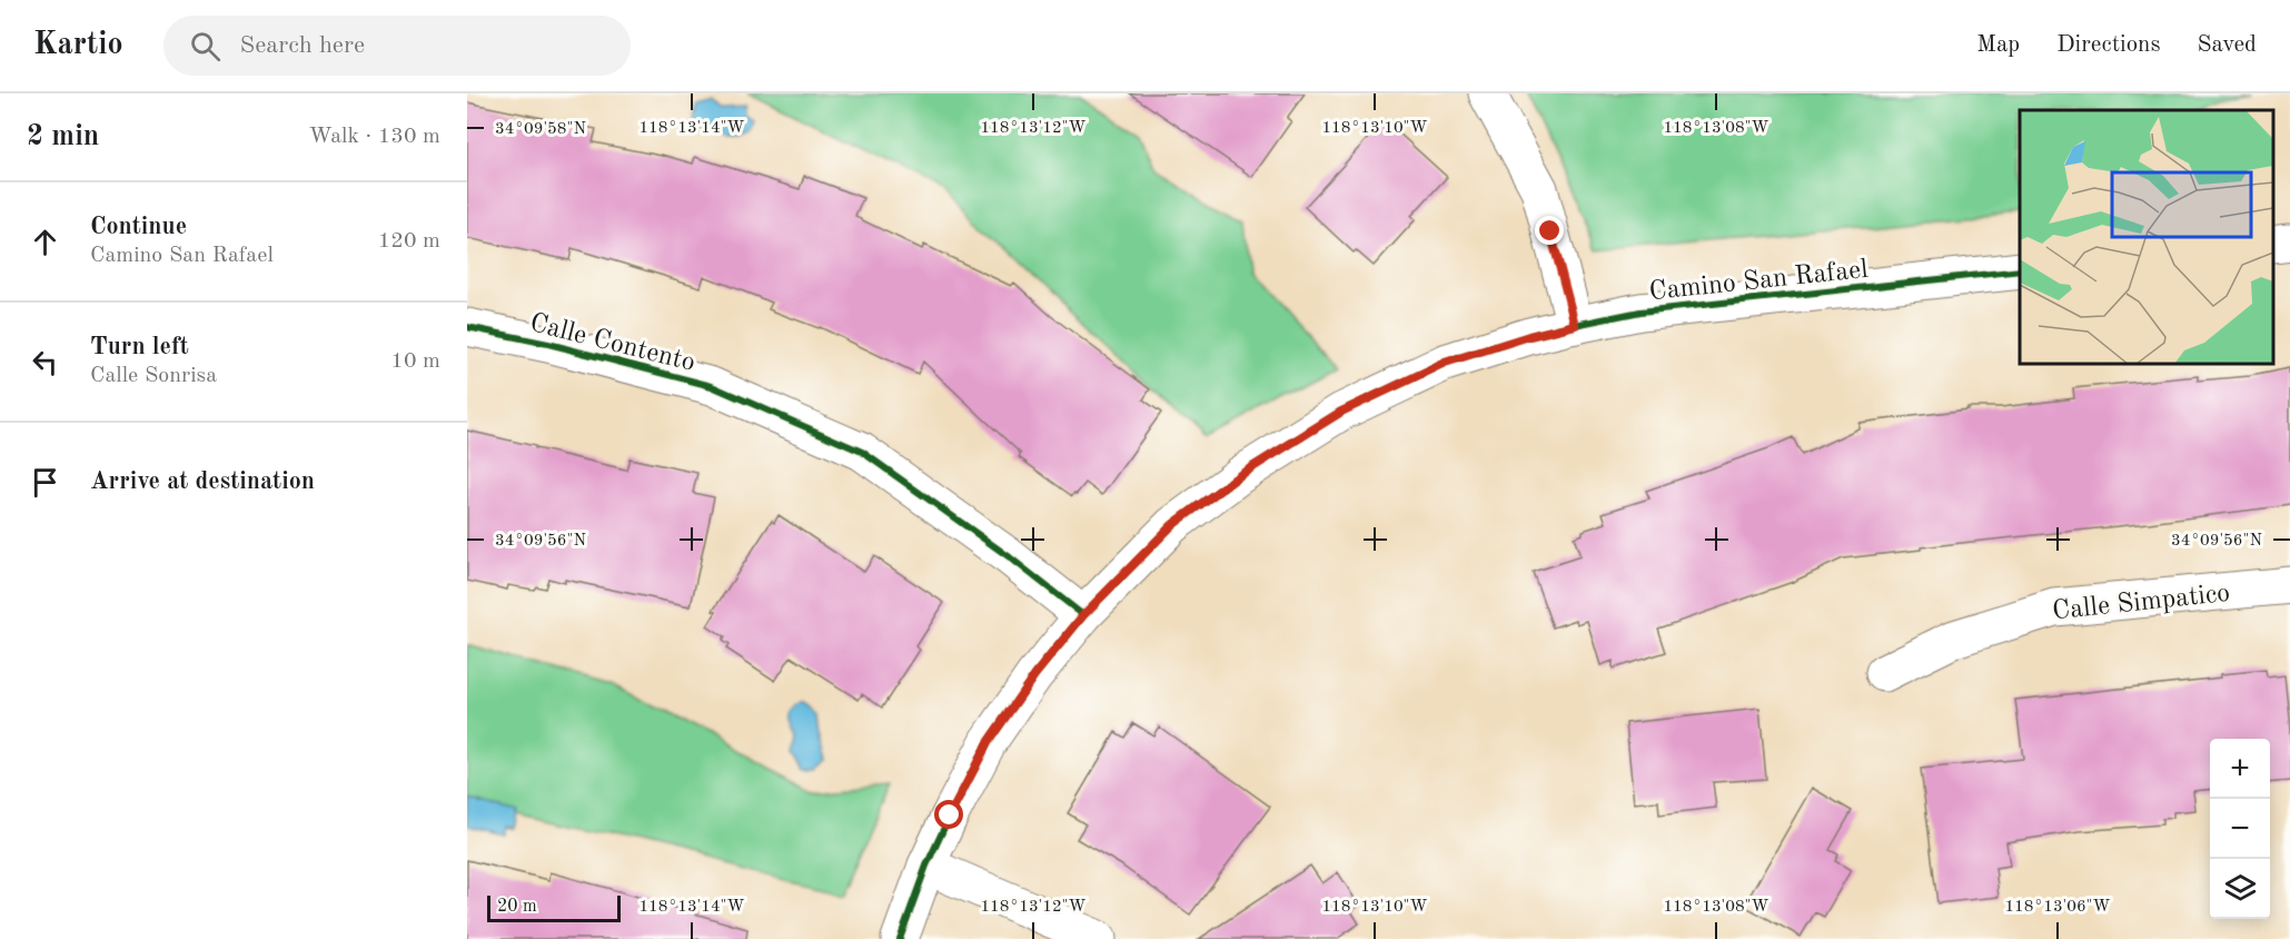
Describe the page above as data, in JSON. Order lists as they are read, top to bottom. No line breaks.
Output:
{"streets":{"street":["Camino San Rafael","Calle Contento","Calle Simpatico"]},"crossings":[["Camino San Rafael","Calle Contento"]],"scale_bar":"20 m","page":{"header":"Kartio","search":"Search here","nav":["Map","Directions","Saved"],"heading":["2 min","Walk · 130 m"],"list":[["Continue","Camino San Rafael","120 m"],["Turn left","Calle Sonrisa","10 m"],"Arrive at destination"],"map_buttons":["+","−"],"scale":"20 m"},"coordinates":["118°13'14\"W","118°13'12\"W","118°13'10\"W","118°13'08\"W","34°09'58\"N","34°09'56\"N","118°13'06\"W"]}
